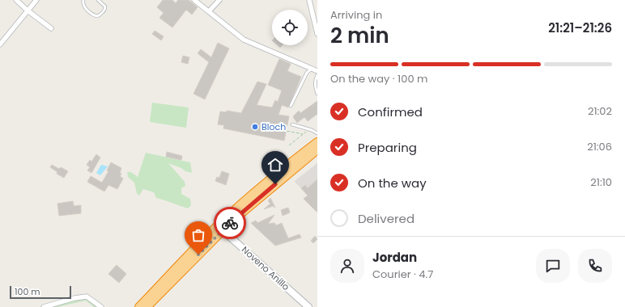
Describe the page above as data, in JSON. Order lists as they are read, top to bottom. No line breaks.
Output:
{"streets":{"street":["Noveno Anillo"]},"places":["Bloch"],"scale_bar":"100 m","page":{"heading":["2 min","Arriving in","21:21–21:26"],"panel":["Jordan","Courier · 4.7"],"bar":"On the way · 100 m","list":[["Confirmed","21:02"],["Preparing","21:06"],["On the way","21:10"],"Delivered"],"scale":"100 m"}}
